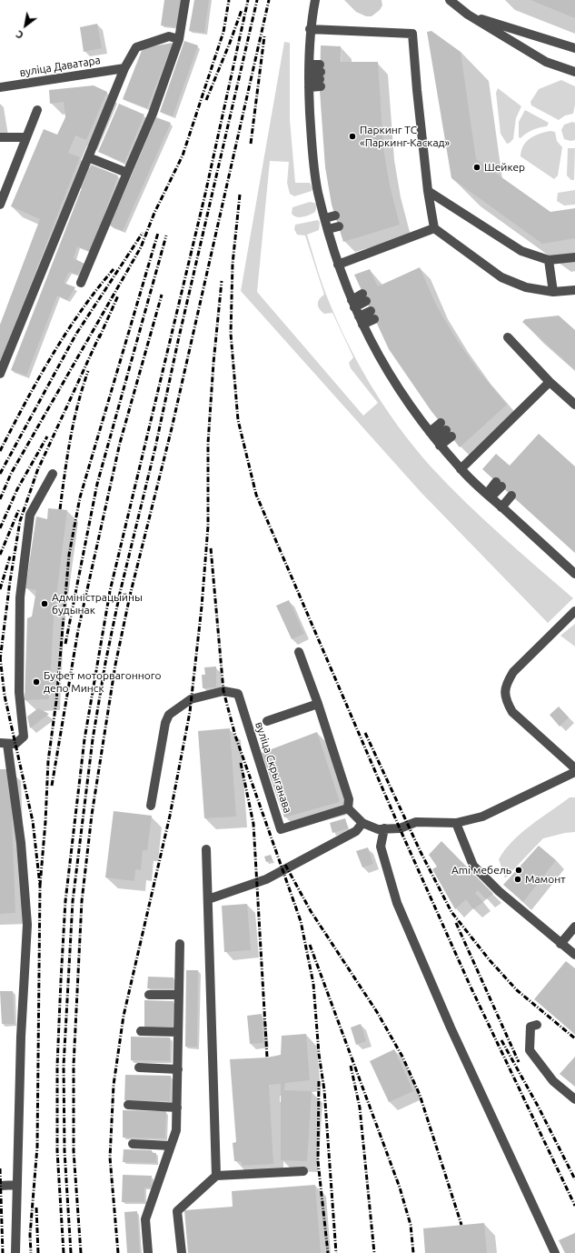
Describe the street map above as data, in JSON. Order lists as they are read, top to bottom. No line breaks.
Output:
{"streets":{"street":["вуліца Даватара","вуліца Скрыганава"]},"places":["Паркинг ТС «Паркинг-Каскад»","Шейкер","Адміністрацыйны будынак","Буфет моторвагонного депо Минск","Ami мебель","Мамонт"],"north":"bottom left"}
